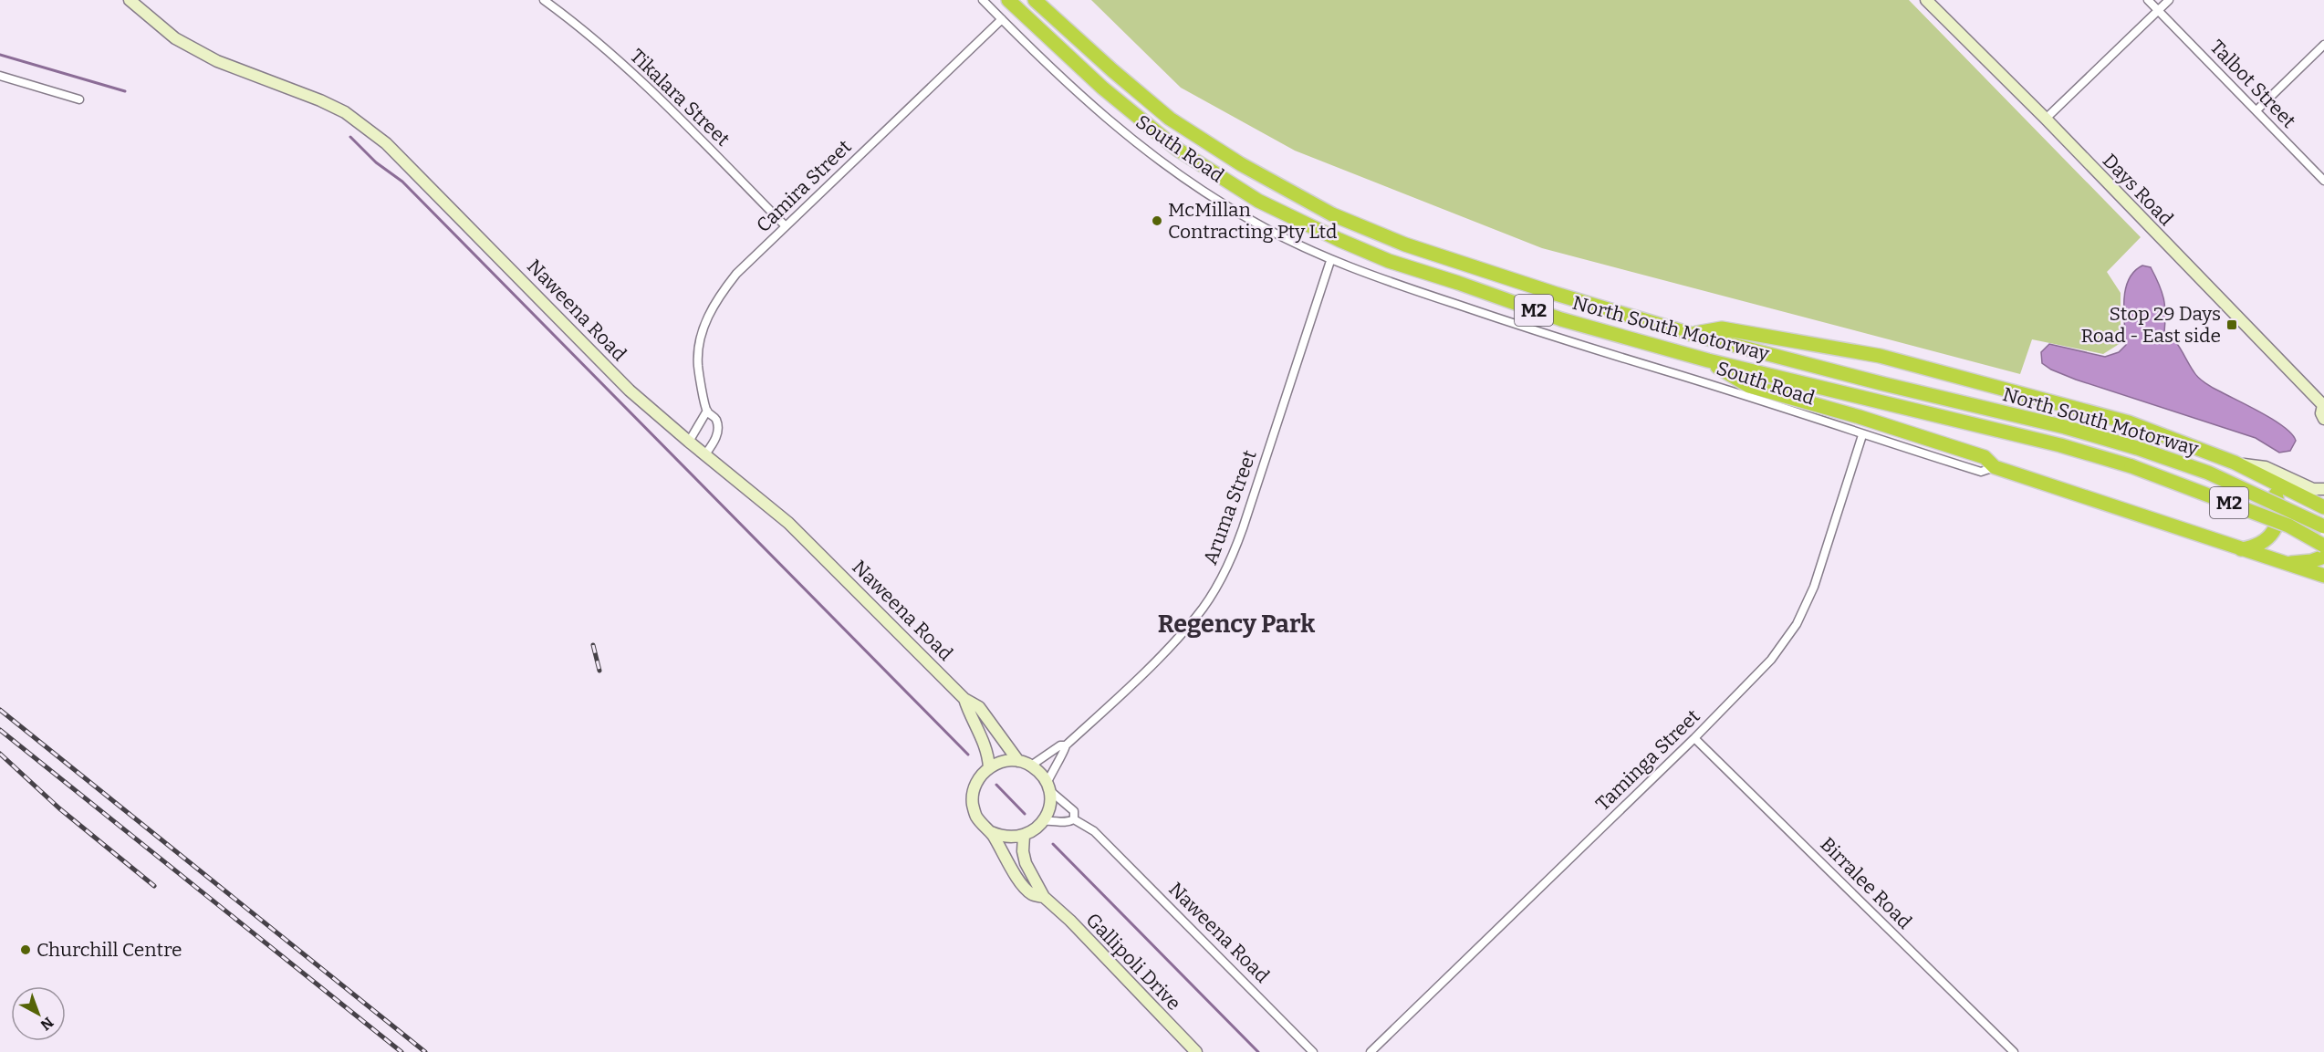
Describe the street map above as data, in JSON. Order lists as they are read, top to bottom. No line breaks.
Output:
{"streets":{"highway":["South Road","M2","North South Motorway"],"street":["Talbot Street","Tikalara Street","Camira Street","Days Road","Naweena Road","Aruma Street","Taminga Street","Birralee Road","Gallipoli Drive"]},"crossings":[["Tikalara Street","Camira Street"],["South Road","Camira Street"],["South Road","Aruma Street"],["South Road","Taminga Street"],["Camira Street","Naweena Road"],["Naweena Road","Aruma Street"],["Naweena Road","Gallipoli Drive"],["Aruma Street","Gallipoli Drive"],["Taminga Street","Birralee Road"]],"districts":["Regency Park"],"places":{"other":["McMillan Contracting Pty Ltd","Churchill Centre"],"transit":["Stop 29 Days Road - East side"]},"north":"bottom right"}
